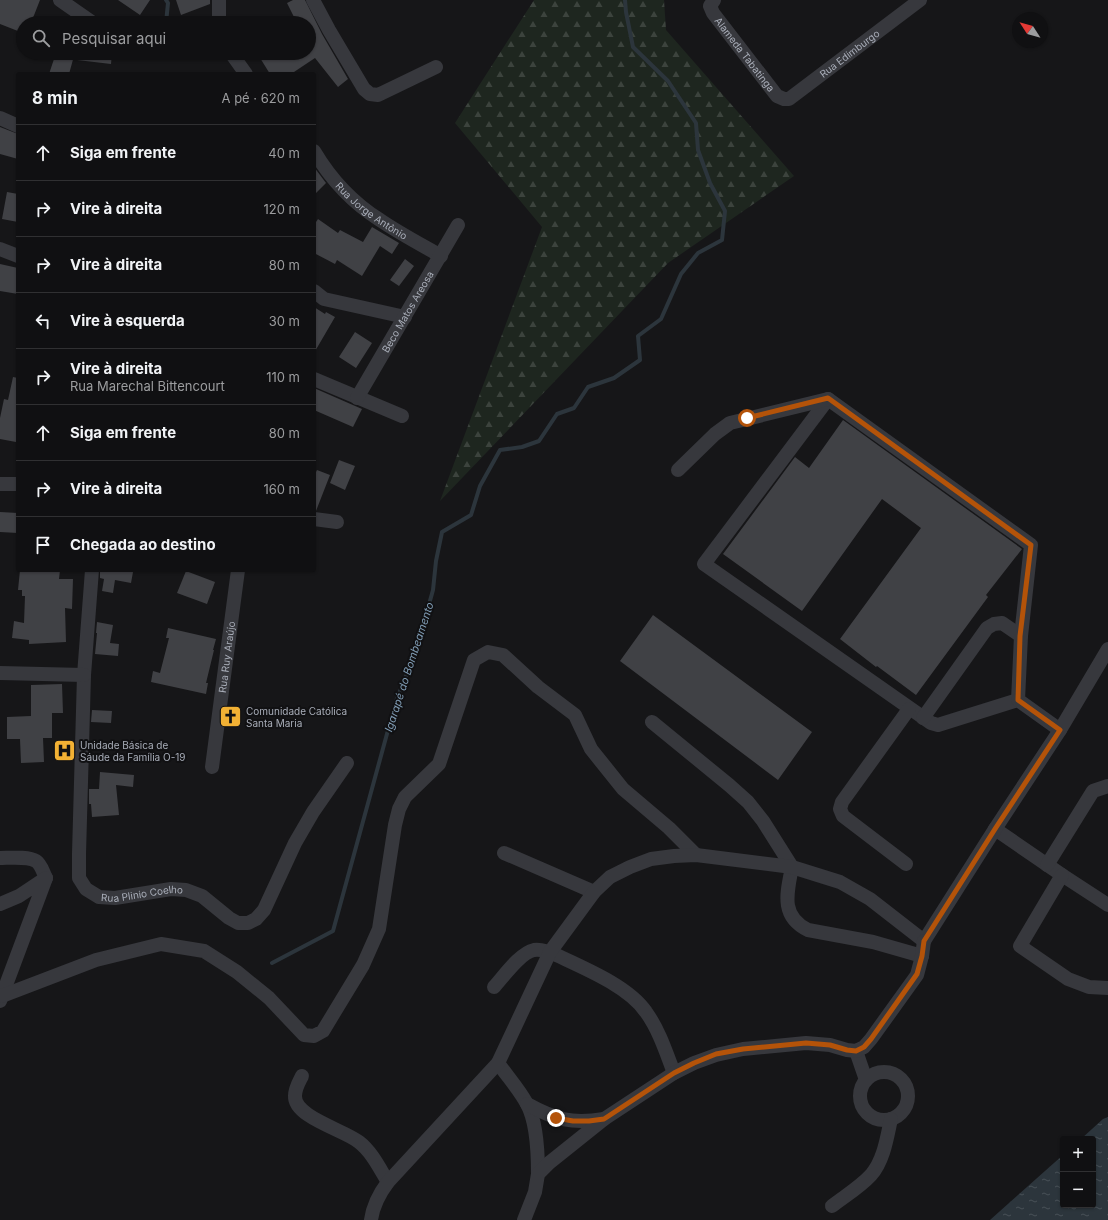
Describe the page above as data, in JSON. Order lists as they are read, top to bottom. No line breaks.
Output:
{"streets":{"street":["Rua Edimburgo","Alameda Tabatinga","Rua Jorge Antônio","Beco Matos Areosa","Rua Ruy Araújo","Rua Plinio Coelho"]},"crossings":[["Rua Edimburgo","Alameda Tabatinga"],["Rua Jorge Antônio","Beco Matos Areosa"]],"water":["Igarapé do Bombeamento"],"places":{"church":["Comunidade Católica Santa Maria"],"hospital":["Unidade Básica de Sáude da Família O-19"]},"north":"top left","page":{"search":"Pesquisar aqui","heading":["8 min","A pé · 620 m"],"list":[["Siga em frente","40 m"],["Vire à direita","120 m"],["Vire à direita","80 m"],["Vire à esquerda","30 m"],["Vire à direita","Rua Marechal Bittencourt","110 m"],["Siga em frente","80 m"],["Vire à direita","160 m"],"Chegada ao destino"],"map_buttons":["+","−"]}}
